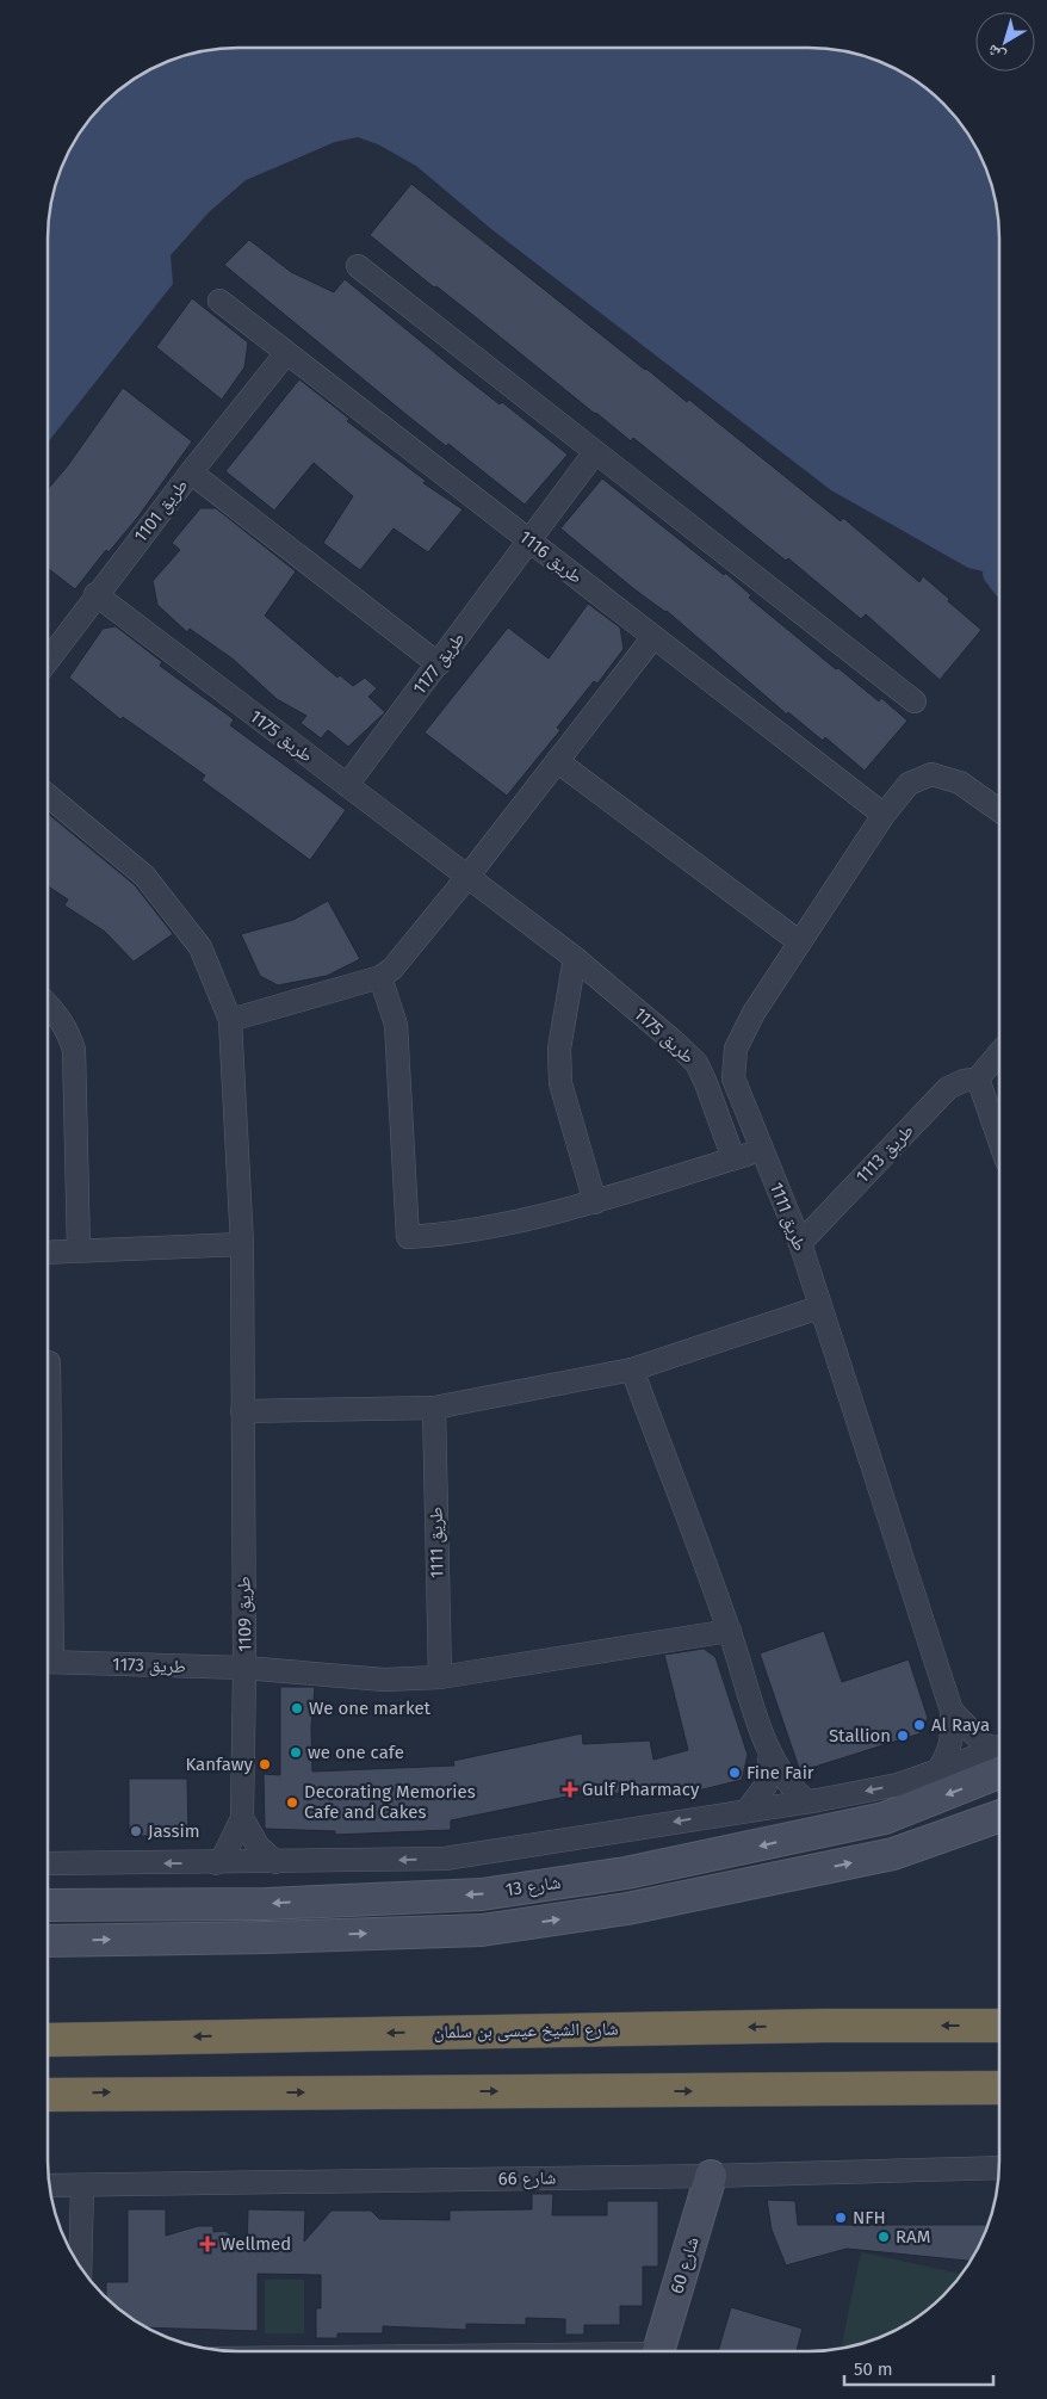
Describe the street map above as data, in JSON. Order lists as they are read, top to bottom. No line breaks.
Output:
{"streets":{"highway":["شارع الشيخ عيسى بن سلمان"],"street":["طريق 1101","طريق 1116","طريق 1177","طريق 1175","طريق 1113","طريق 1111","طريق 1109","طريق 1173","شارع 13","شارع 66","شارع 60"]},"crossings":[["طريق 1101","طريق 1116"],["طريق 1101","طريق 1175"],["طريق 1116","طريق 1177"],["طريق 1116","طريق 1111"],["طريق 1177","طريق 1175"],["طريق 1113","طريق 1111"],["طريق 1111","طريق 1173"],["طريق 1109","طريق 1173"],["شارع 66","شارع 60"]],"places":{"other":["We one market","Al Raya","Stallion","we one cafe","Kanfawy","Fine Fair","Decorating Memories Cafe and Cakes","Jassim","NFH","RAM"],"health":["Gulf Pharmacy","Wellmed"]},"scale_bar":"50 m","north":"bottom left"}
